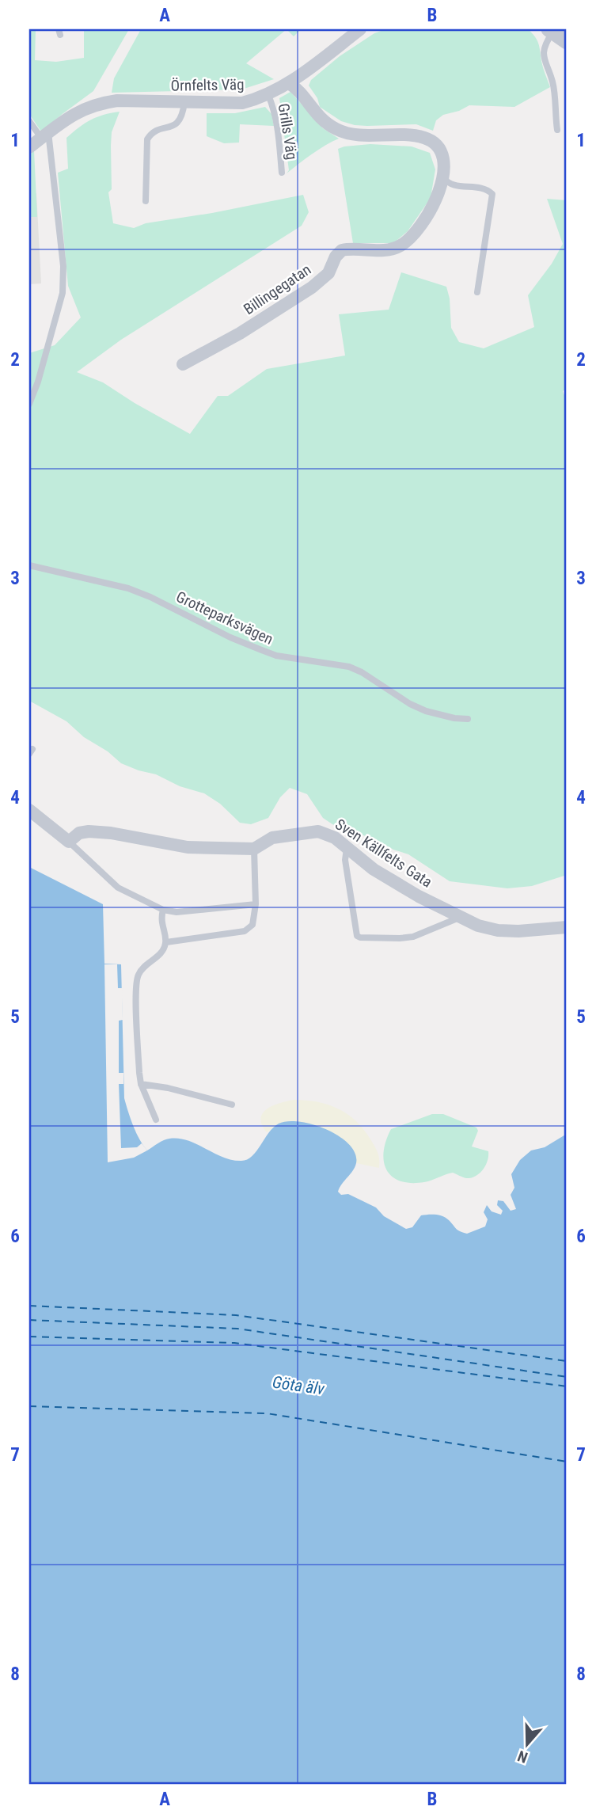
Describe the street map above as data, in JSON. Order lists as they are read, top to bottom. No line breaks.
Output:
{"streets":{"street":["Örnfelts Väg","Billingegatan","Sven Källfelts Gata"],"lane":["Grills Väg","Grotteparksvägen"]},"crossings":[["Örnfelts Väg","Grills Väg"]],"water":["Göta älv"],"north":"bottom","grid":{"columns":["A","B"],"rows":["1","2","3","4","5","6","7","8"]}}
